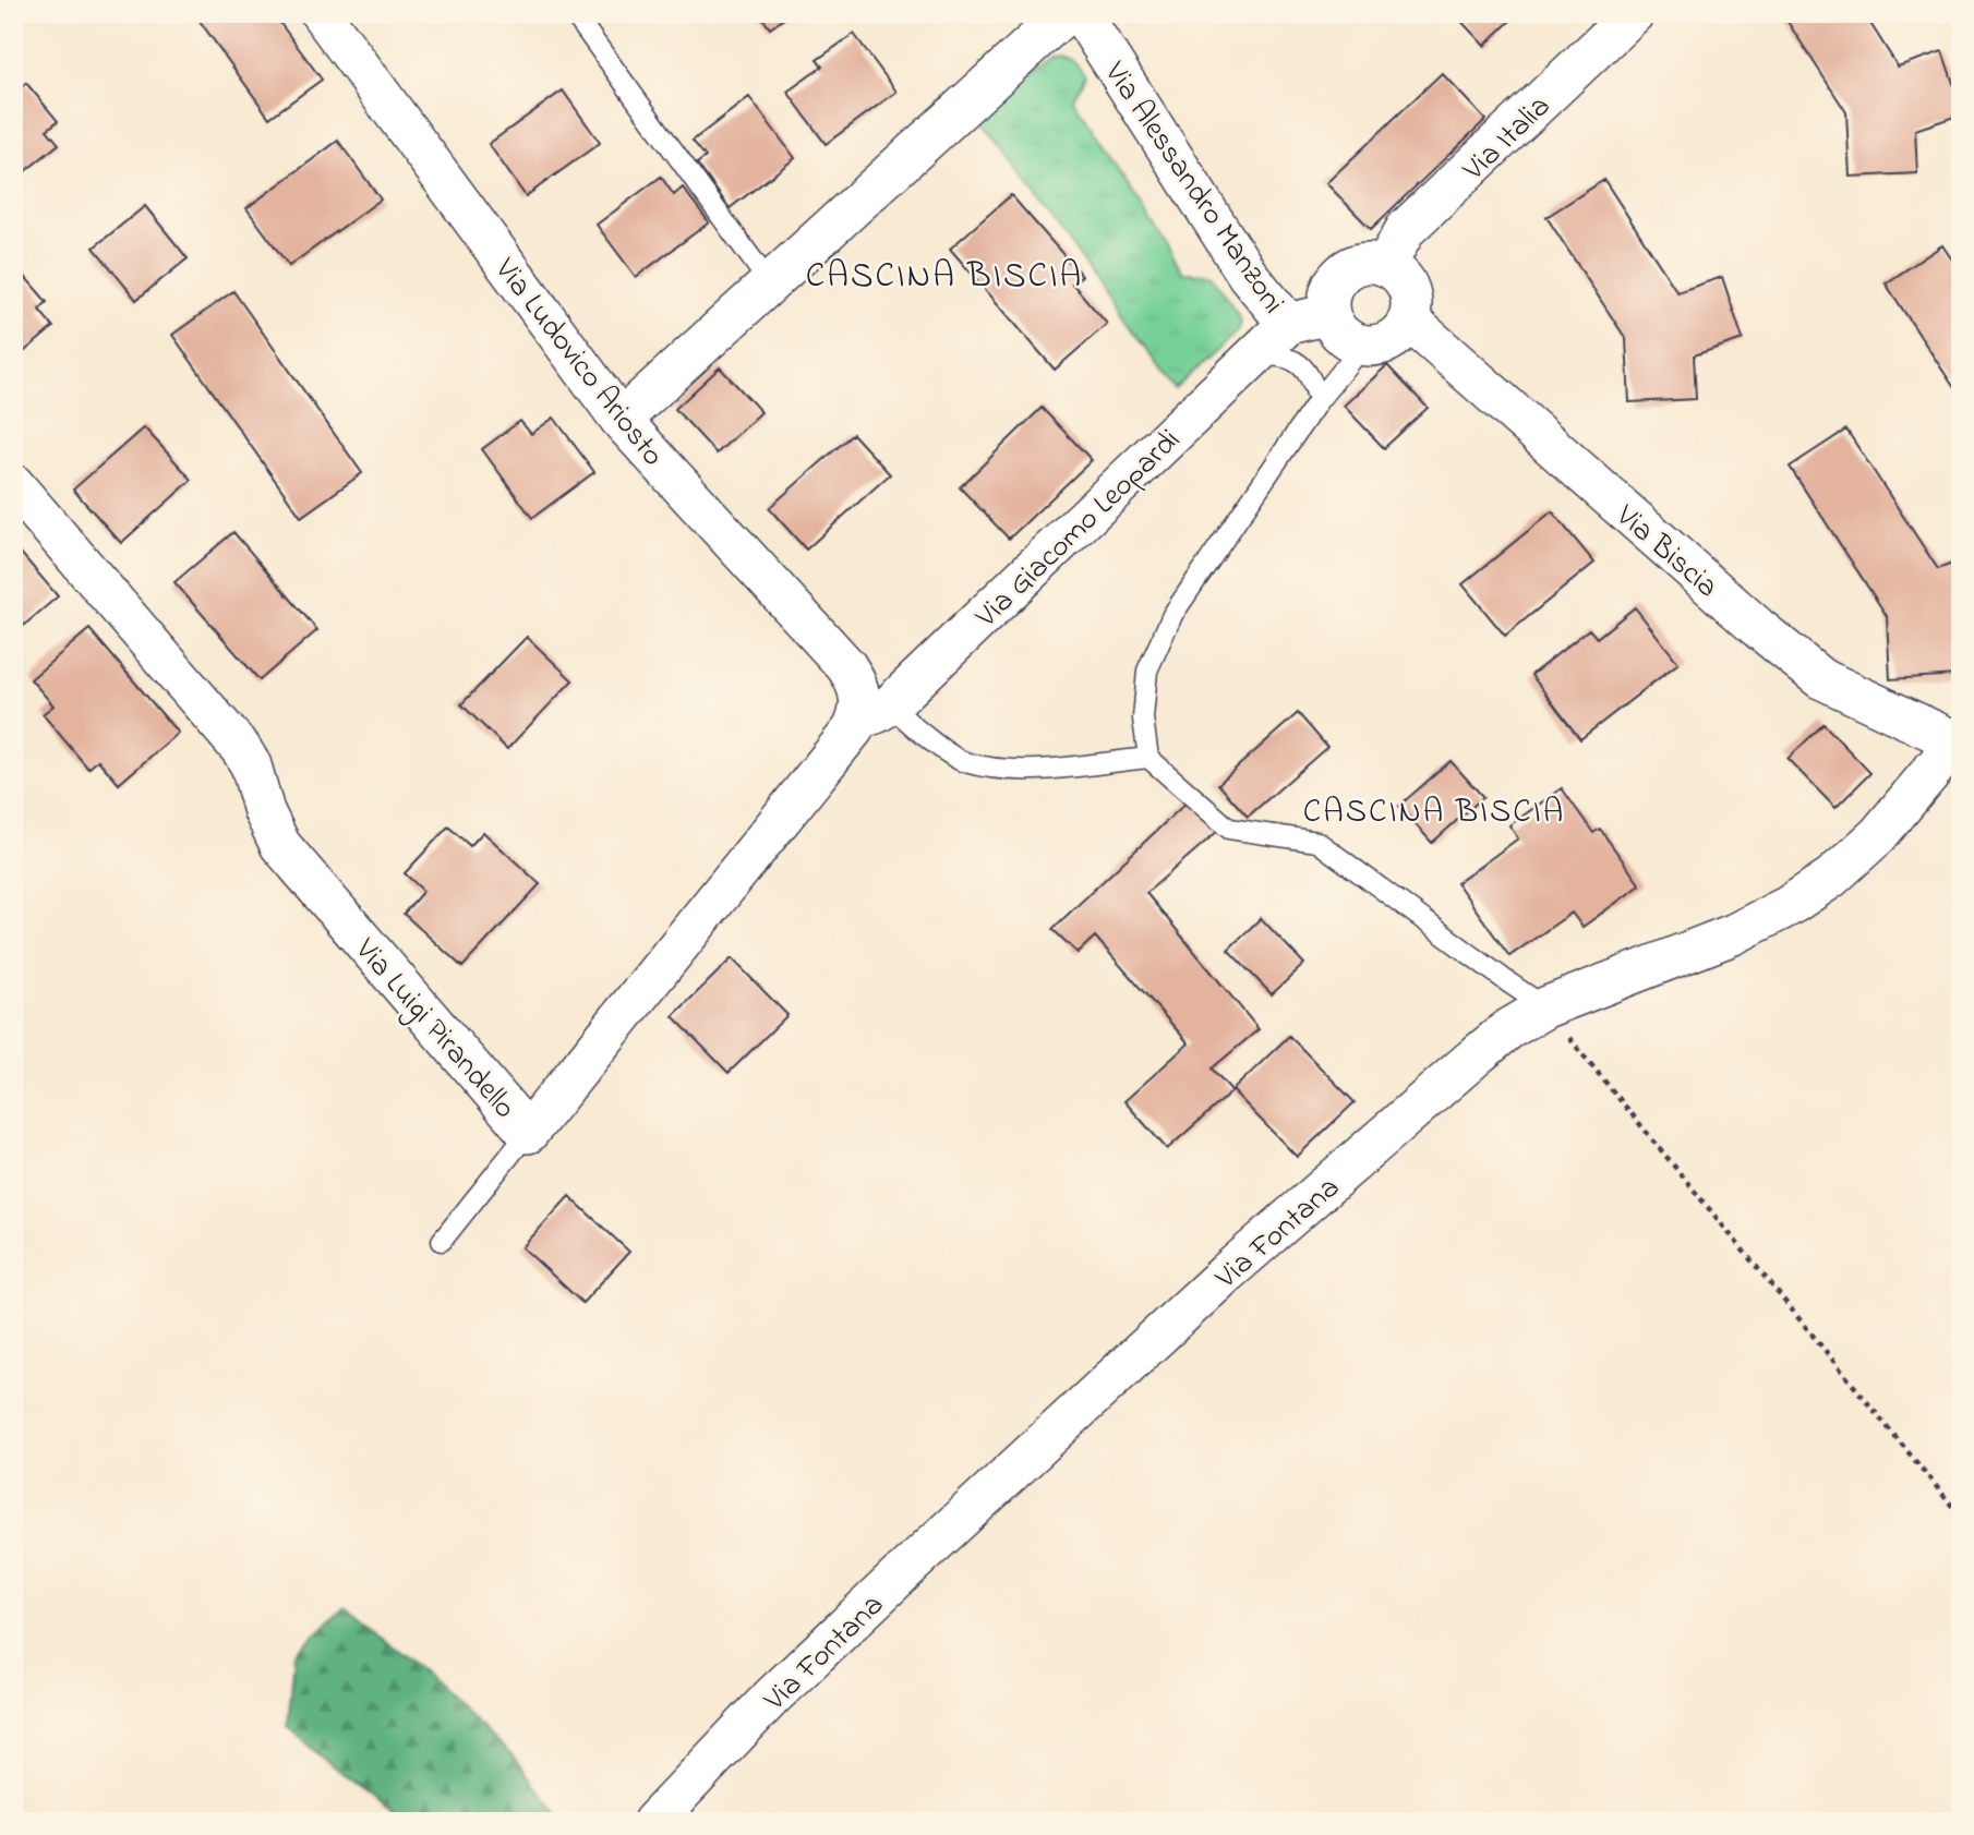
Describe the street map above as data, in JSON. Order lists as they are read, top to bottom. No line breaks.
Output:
{"streets":{"street":["Via Italia","Via Alessandro Manzoni","Via Ludovico Ariosto","Via Giacomo Leopardi","Via Biscia","Via Luigi Pirandello","Via Fontana"]},"crossings":[["Via Italia","Via Alessandro Manzoni"],["Via Italia","Via Biscia"],["Via Alessandro Manzoni","Via Giacomo Leopardi"],["Via Alessandro Manzoni","Via Biscia"],["Via Ludovico Ariosto","Via Giacomo Leopardi"],["Via Ludovico Ariosto","Via Luigi Pirandello"],["Via Giacomo Leopardi","Via Luigi Pirandello"],["Via Biscia","Via Fontana"]],"districts":["CASCINA BISCIA","CASCINA BISCIA"]}
